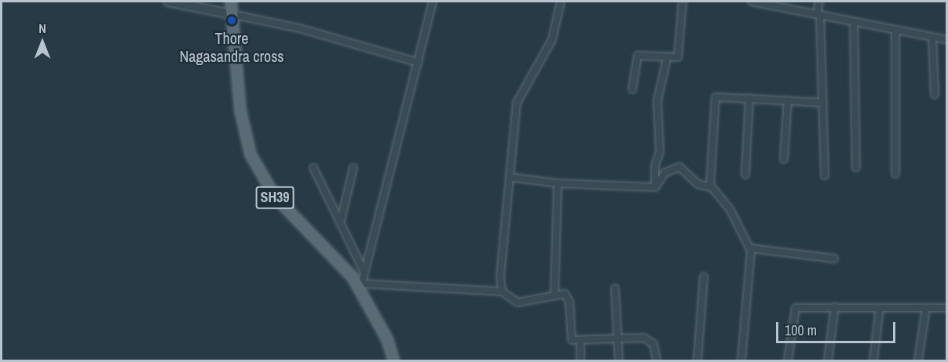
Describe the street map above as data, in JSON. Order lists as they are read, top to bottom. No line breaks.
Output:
{"streets":{"main road":["SH39"]},"places":["Thore Nagasandra cross"],"scale_bar":"100 m","north":"top"}
